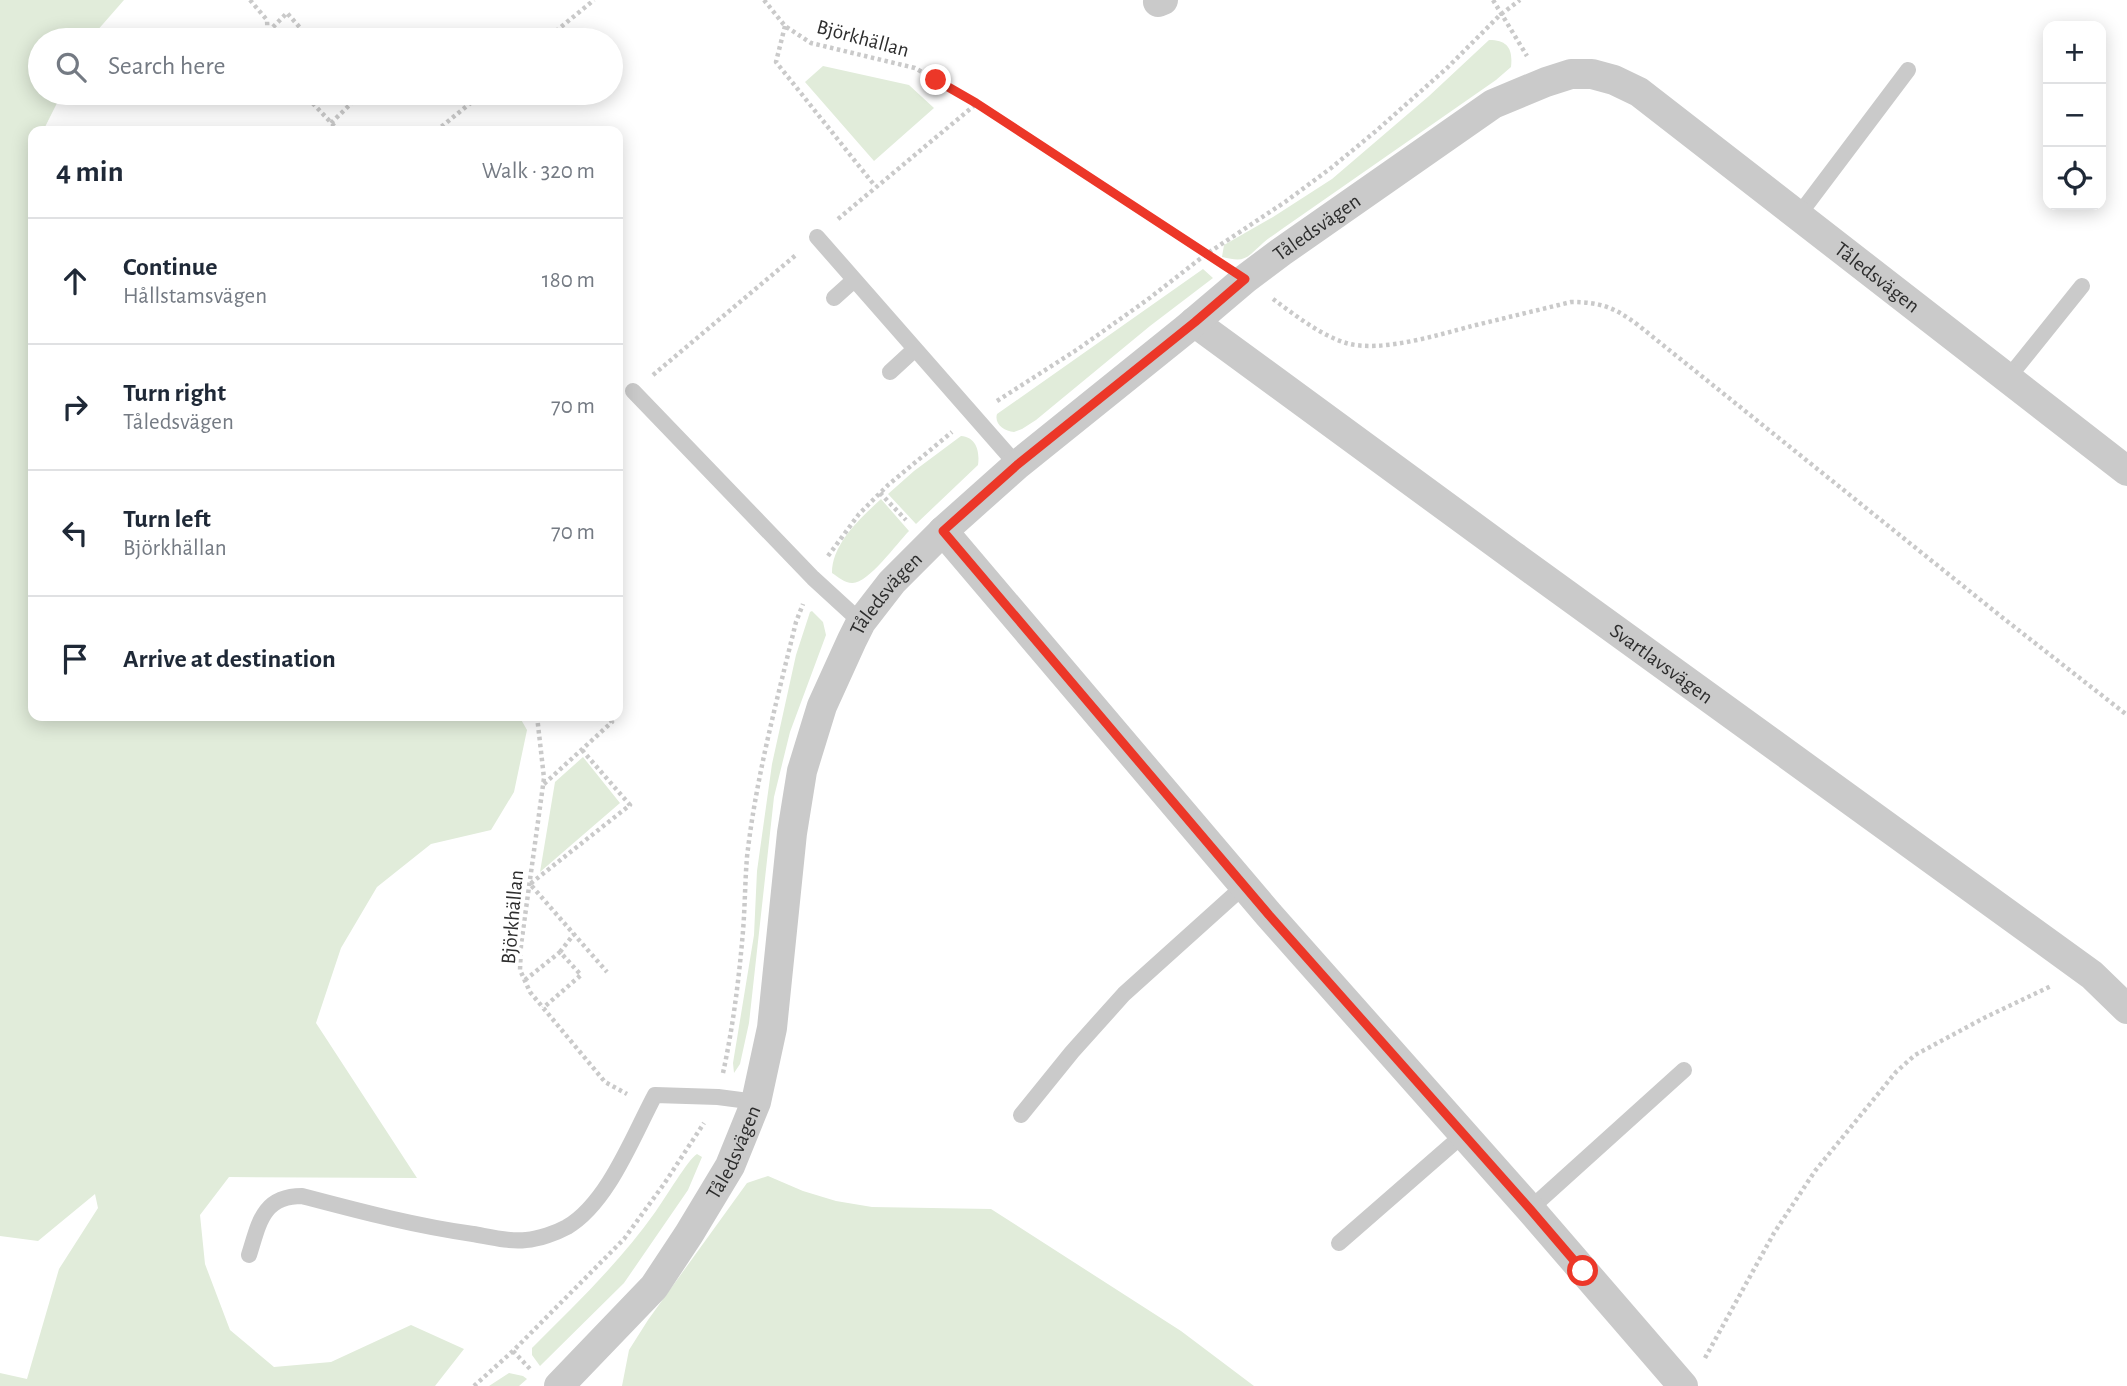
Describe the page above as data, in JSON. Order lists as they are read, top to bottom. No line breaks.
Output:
{"streets":{"street":["Tåledsvägen","Svartlavsvägen"],"path":["Björkhällan"]},"crossings":[["Björkhällan","Tåledsvägen"],["Tåledsvägen","Svartlavsvägen"]],"page":{"map_buttons":["+","−"],"search":"Search here","heading":["4 min","Walk · 320 m"],"list":[["Continue","Hållstamsvägen","180 m"],["Turn right","Tåledsvägen","70 m"],["Turn left","Björkhällan","70 m"],"Arrive at destination"]}}
